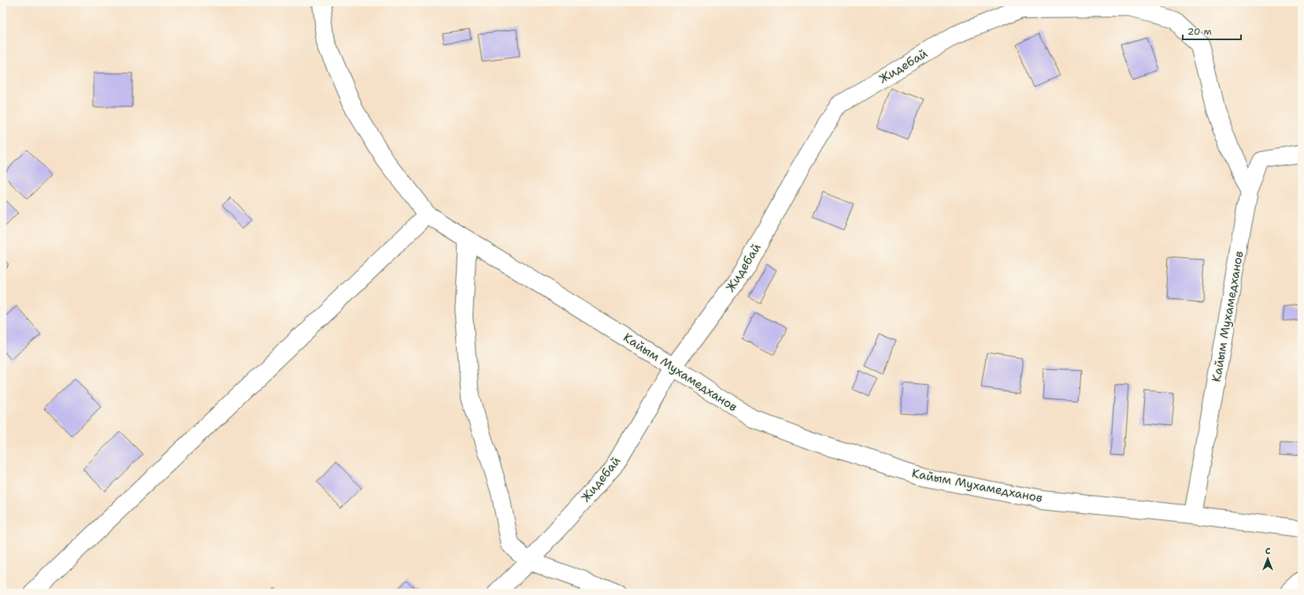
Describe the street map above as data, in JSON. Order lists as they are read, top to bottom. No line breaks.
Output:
{"streets":{"street":["Жидебай","Кайым Мухамедханов"]},"crossings":[["Жидебай","Кайым Мухамедханов"]],"scale_bar":"20 m","north":"top"}
